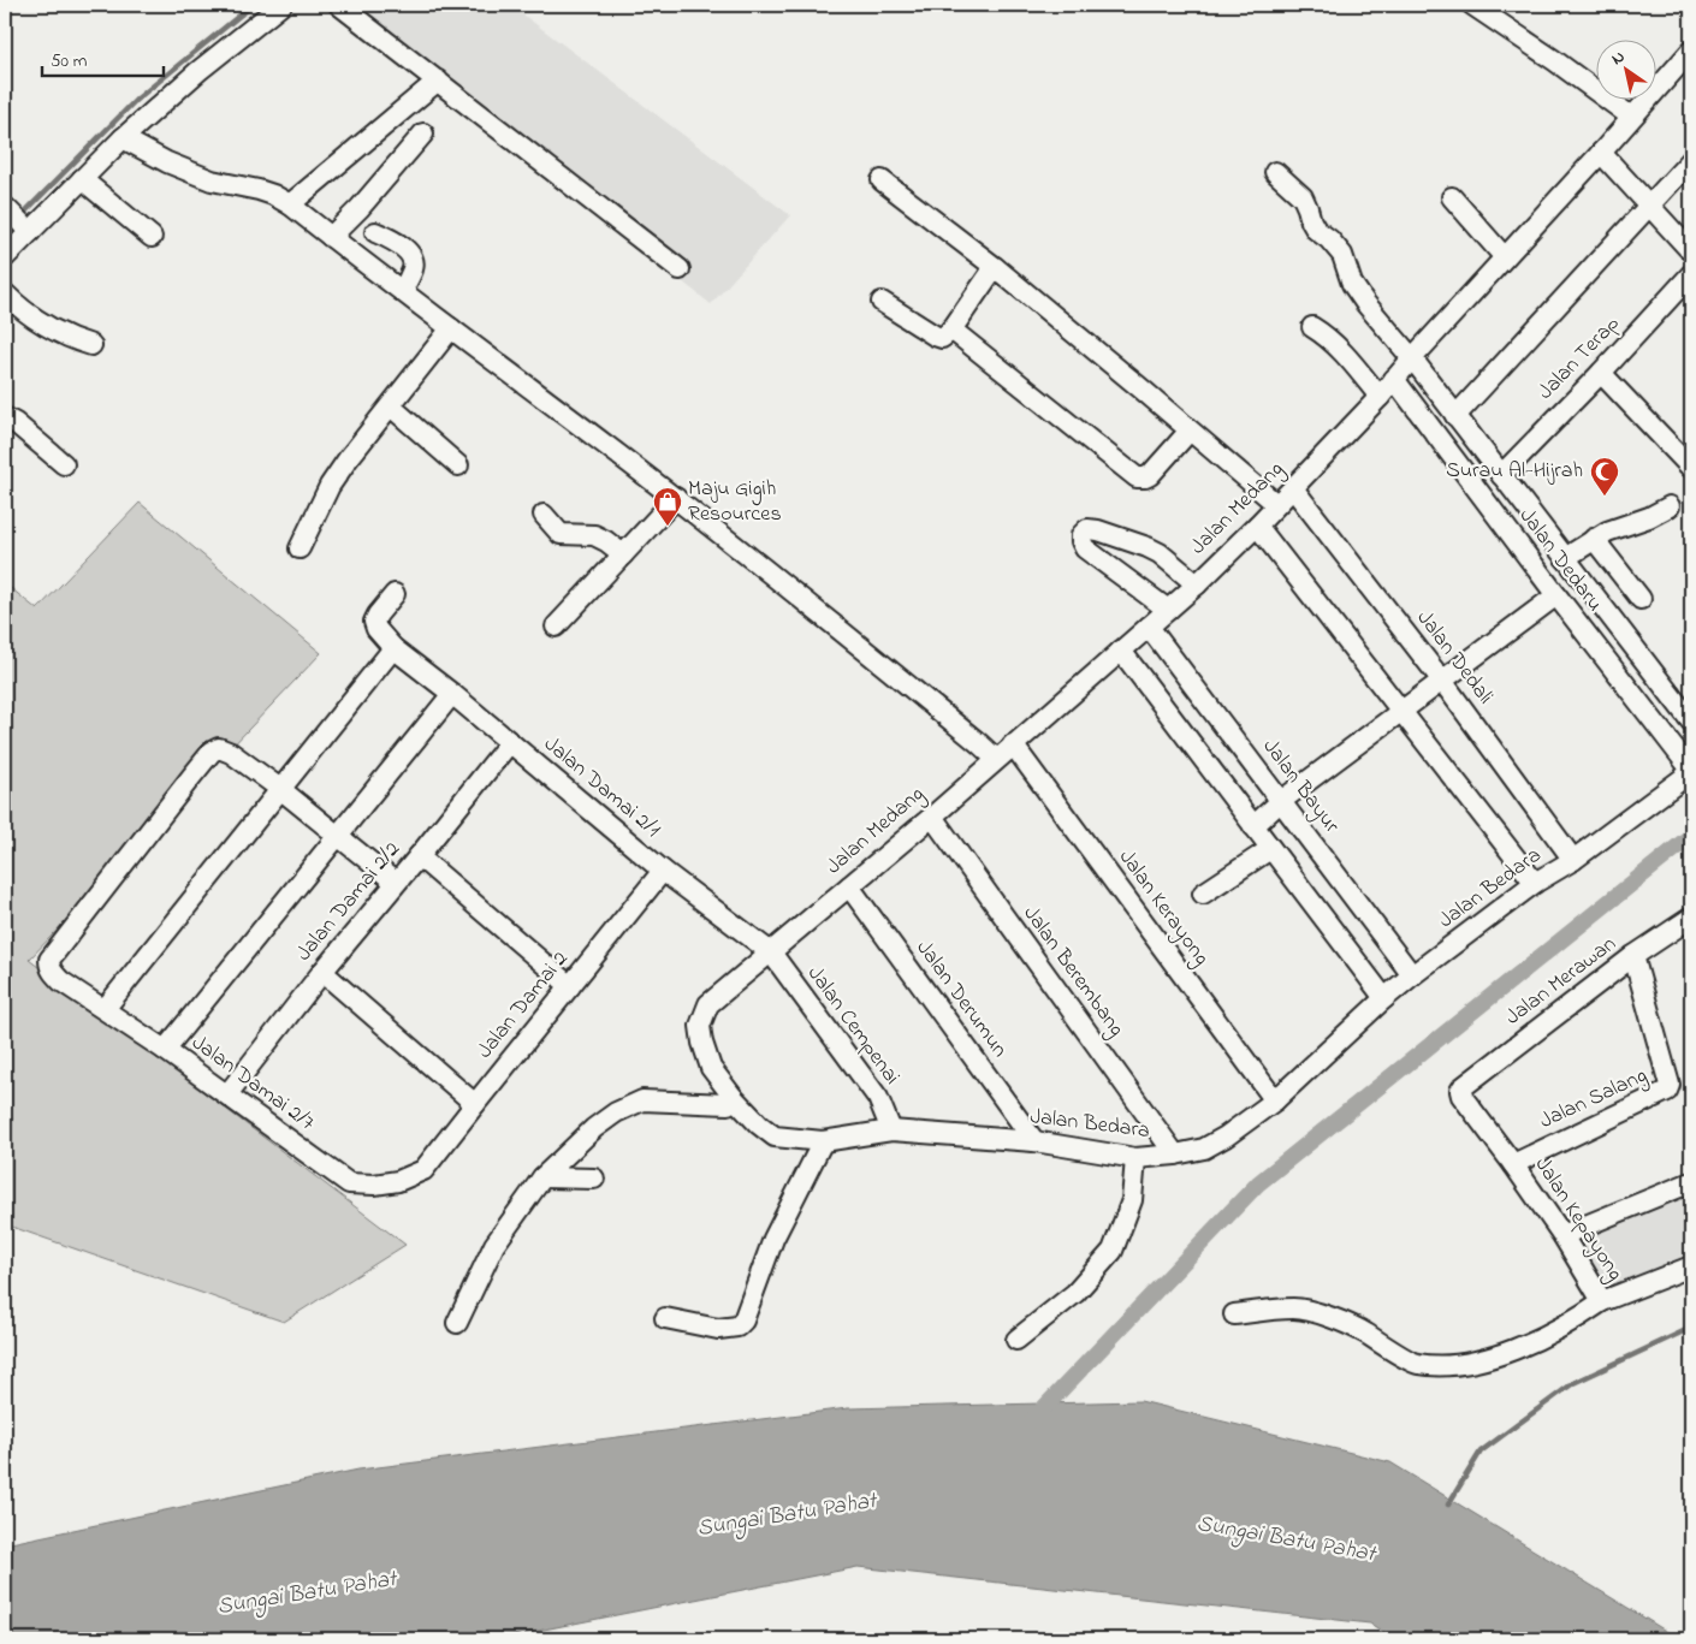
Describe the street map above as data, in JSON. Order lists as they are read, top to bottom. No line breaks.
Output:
{"streets":{"street":["Jalan Terap","Jalan Medang","Jalan Dedaru","Jalan Dedali","Jalan Bayur","Jalan Damai 2/1","Jalan Bedara","Jalan Damai 2/2","Jalan Kerayong","Jalan Berembang","Jalan Merawan","Jalan Derumun","Jalan Damai 2","Jalan Cempenai","Jalan Damai 2/7","Jalan Salang","Jalan Kepayong"]},"crossings":[["Jalan Terap","Jalan Dedaru"],["Jalan Medang","Jalan Dedaru"],["Jalan Medang","Jalan Dedali"],["Jalan Medang","Jalan Bayur"],["Jalan Medang","Jalan Damai 2/1"],["Jalan Medang","Jalan Bedara"],["Jalan Medang","Jalan Kerayong"],["Jalan Medang","Jalan Berembang"],["Jalan Medang","Jalan Derumun"],["Jalan Medang","Jalan Cempenai"],["Jalan Dedaru","Jalan Bedara"],["Jalan Dedali","Jalan Bedara"],["Jalan Bayur","Jalan Bedara"],["Jalan Damai 2/1","Jalan Bedara"],["Jalan Damai 2/1","Jalan Damai 2/2"],["Jalan Damai 2/1","Jalan Damai 2"],["Jalan Damai 2/1","Jalan Cempenai"],["Jalan Bedara","Jalan Kerayong"],["Jalan Bedara","Jalan Berembang"],["Jalan Bedara","Jalan Derumun"],["Jalan Bedara","Jalan Cempenai"],["Jalan Damai 2/2","Jalan Damai 2/7"],["Jalan Merawan","Jalan Salang"],["Jalan Merawan","Jalan Kepayong"],["Jalan Damai 2","Jalan Damai 2/7"],["Jalan Salang","Jalan Kepayong"]],"water":["Sungai Batu Pahat"],"places":{"mosque":["Surau Al-Hijrah"],"shop":["Maju Gigih Resources"]},"scale_bar":"50 m","north":"top left"}
